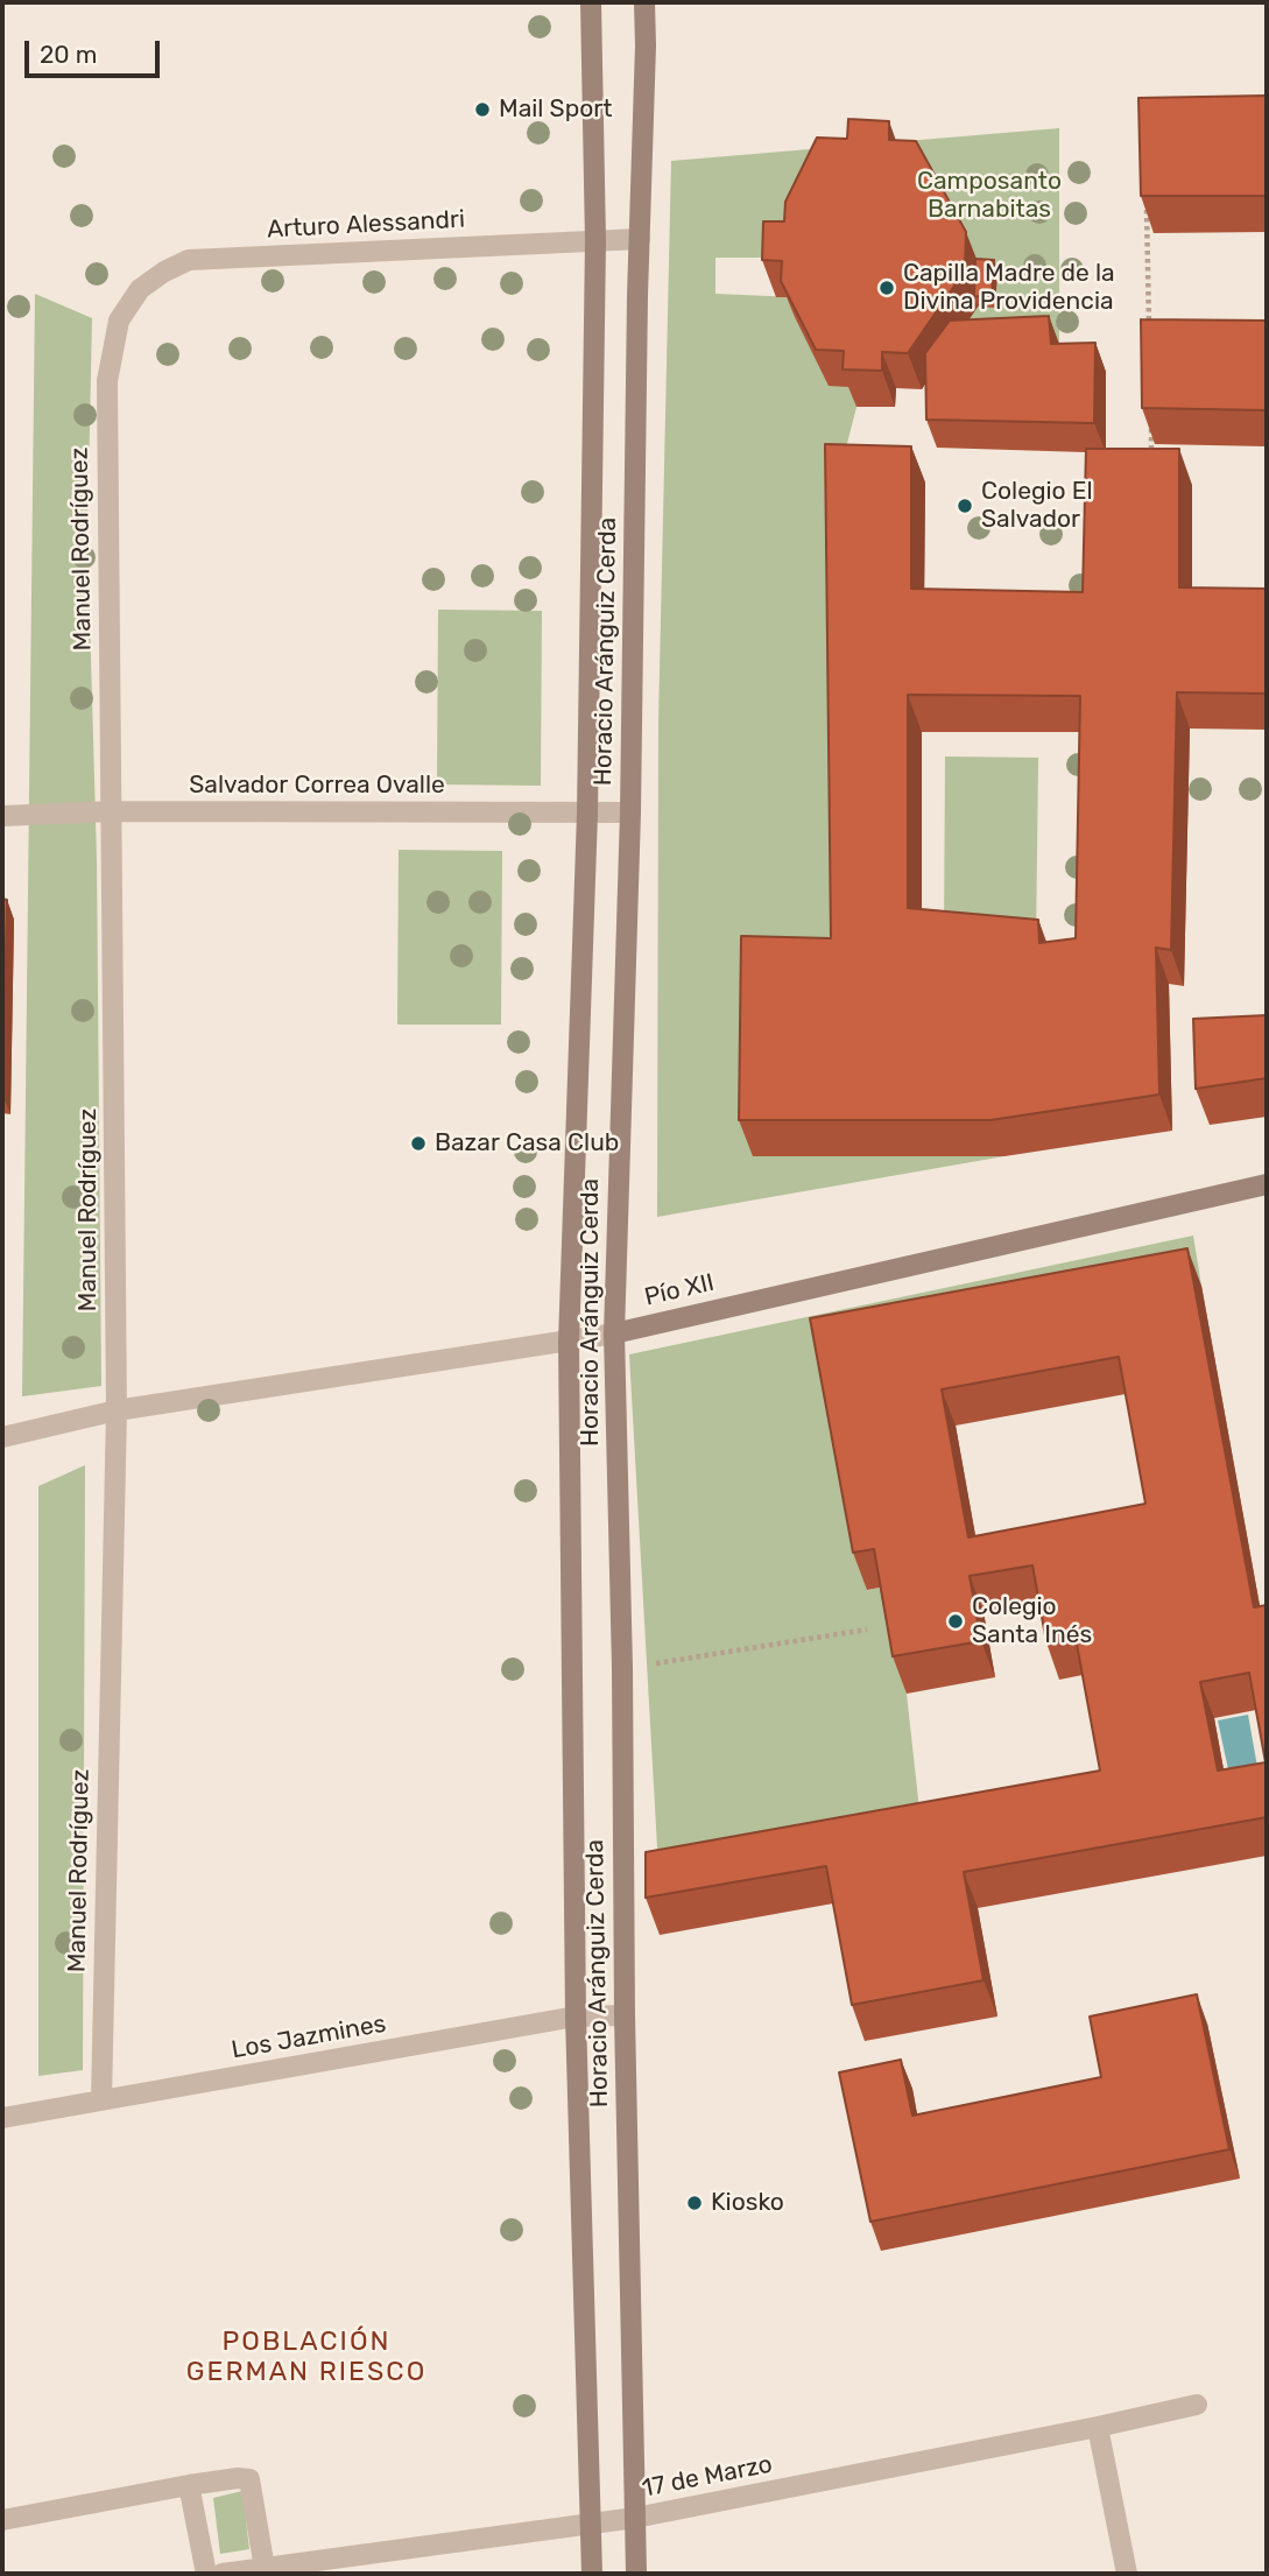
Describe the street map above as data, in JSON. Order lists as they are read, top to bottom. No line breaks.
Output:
{"streets":{"street":["Arturo Alessandri","Manuel Rodríguez","Horacio Aránguiz Cerda","Salvador Correa Ovalle","Pío XII","Los Jazmines","17 de Marzo"]},"crossings":[["Arturo Alessandri","Manuel Rodríguez"],["Arturo Alessandri","Horacio Aránguiz Cerda"],["Manuel Rodríguez","Salvador Correa Ovalle"],["Manuel Rodríguez","Pío XII"],["Manuel Rodríguez","Los Jazmines"],["Horacio Aránguiz Cerda","Salvador Correa Ovalle"],["Horacio Aránguiz Cerda","Pío XII"],["Horacio Aránguiz Cerda","Los Jazmines"],["Horacio Aránguiz Cerda","17 de Marzo"]],"districts":["POBLACIÓN GERMAN RIESCO"],"parks":["Camposanto Barnabitas"],"places":["Mail Sport","Capilla Madre de la Divina Providencia","Colegio El Salvador","Bazar Casa Club","Colegio Santa Inés","Kiosko"],"scale_bar":"20 m"}
